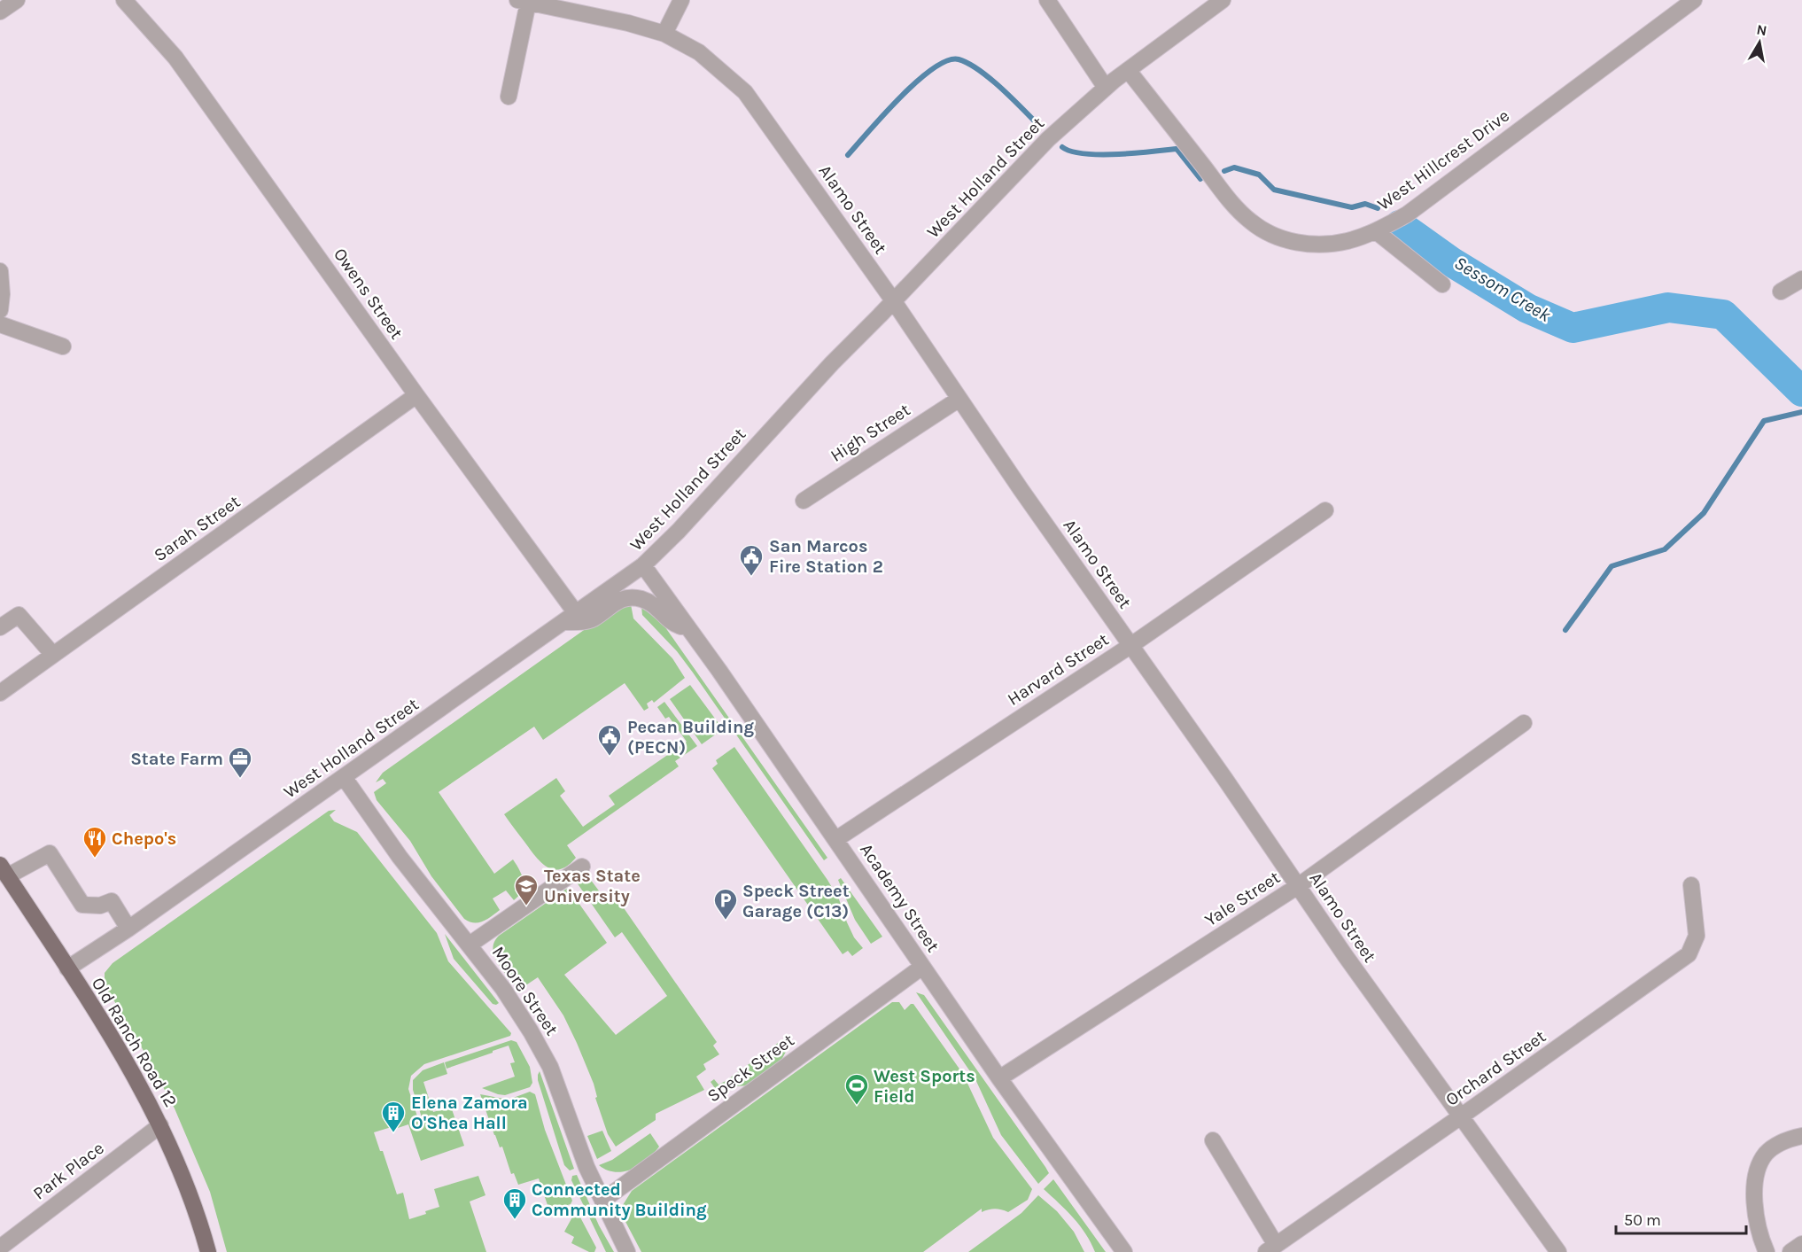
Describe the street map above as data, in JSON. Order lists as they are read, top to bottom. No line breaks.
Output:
{"streets":{"main road":["Old Ranch Road 12"],"street":["West Hillcrest Drive","West Holland Street","Alamo Street","Owens Street","High Street","Sarah Street","Harvard Street","Academy Street","Yale Street","Moore Street","Speck Street","Orchard Street","Park Place"]},"crossings":[["West Hillcrest Drive","West Holland Street"],["West Holland Street","Alamo Street"],["West Holland Street","Owens Street"],["West Holland Street","Academy Street"],["West Holland Street","Moore Street"],["West Holland Street","Old Ranch Road 12"],["Alamo Street","High Street"],["Alamo Street","Harvard Street"],["Alamo Street","Yale Street"],["Alamo Street","Orchard Street"],["Owens Street","Sarah Street"],["Harvard Street","Academy Street"],["Academy Street","Yale Street"],["Academy Street","Speck Street"],["Moore Street","Speck Street"],["Old Ranch Road 12","Park Place"]],"water":["Sessom Creek"],"places":{"public building":["San Marcos Fire Station 2","Pecan Building (PECN)"],"office":["State Farm"],"restaurant":["Chepo's"],"school or university":["Texas State University"],"parking":["Speck Street Garage (C13)"],"sports":["West Sports Field"],"building":["Elena Zamora O'Shea Hall","Connected Community Building"]},"scale_bar":"50 m","north":"top"}
